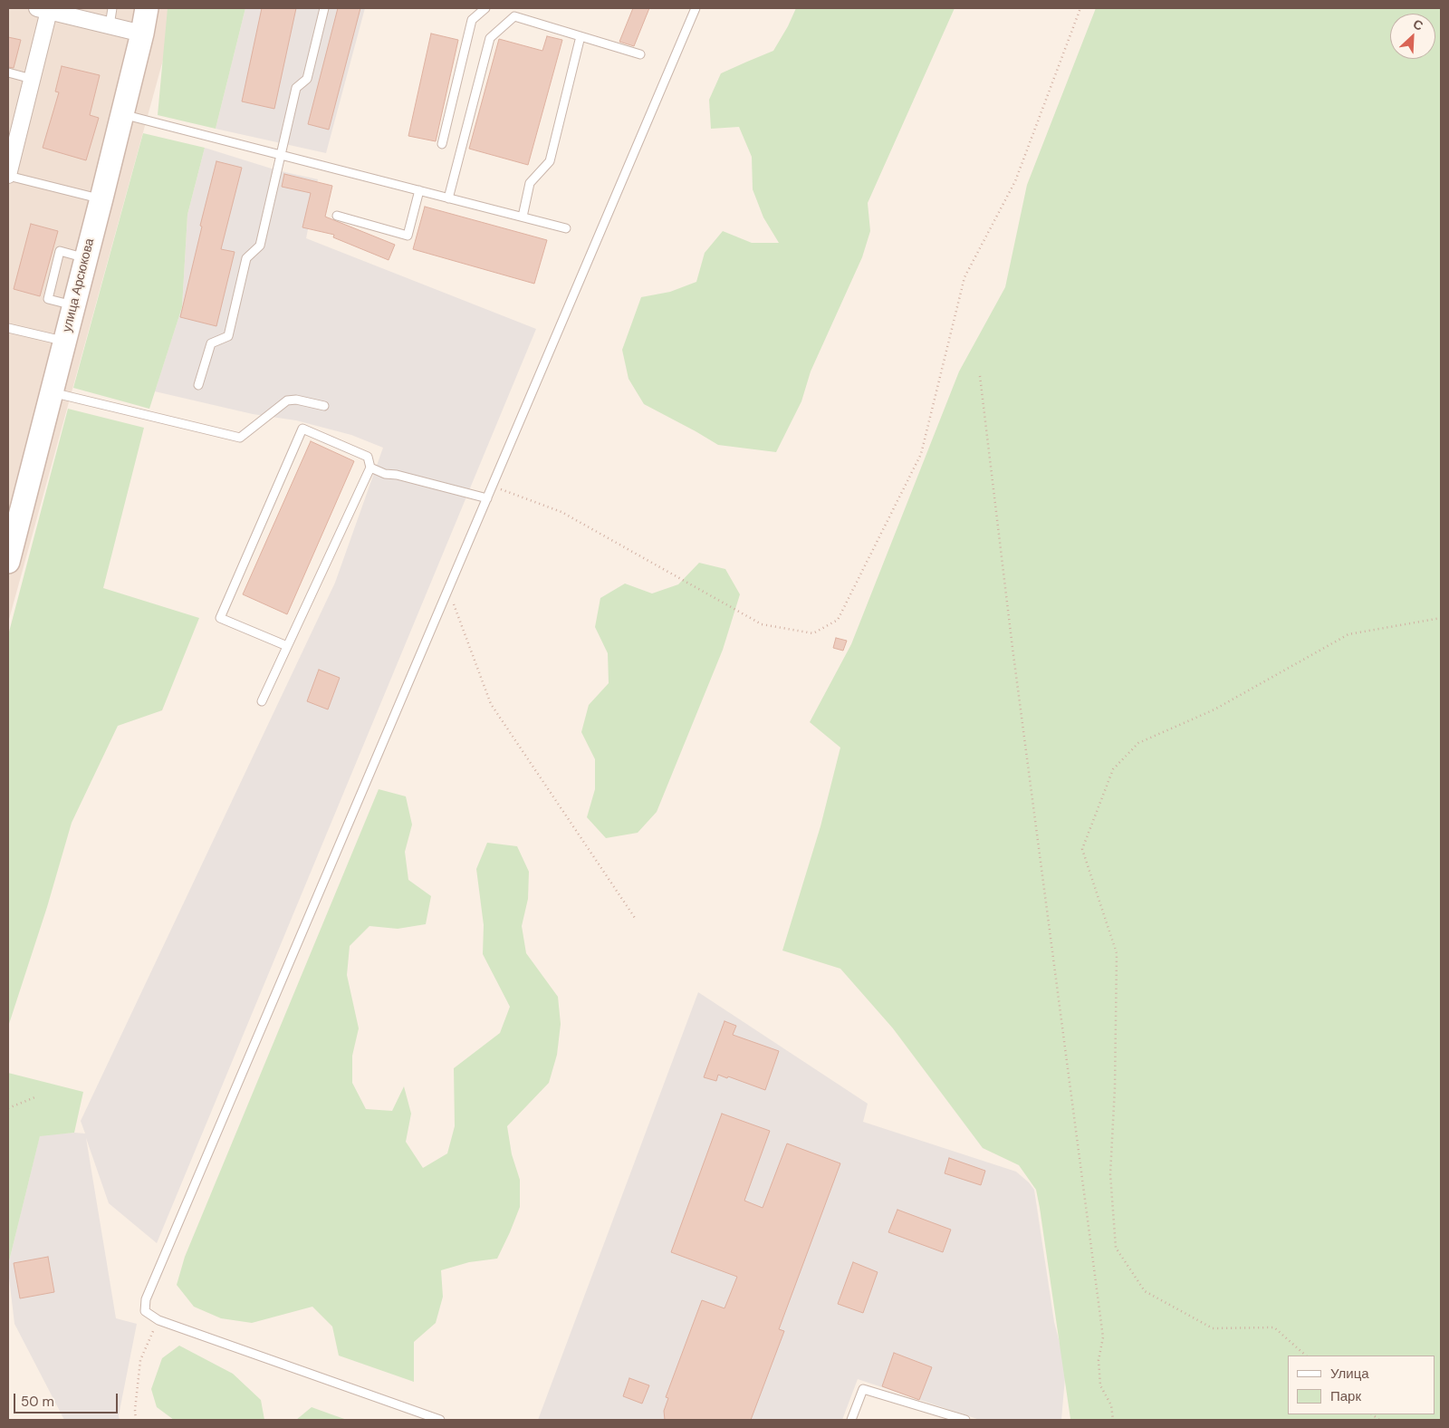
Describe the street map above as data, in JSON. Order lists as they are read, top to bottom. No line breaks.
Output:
{"streets":{"street":["улица Арсюкова"]},"legend":["Улица","Парк"],"scale_bar":"50 m","north":"top right"}
